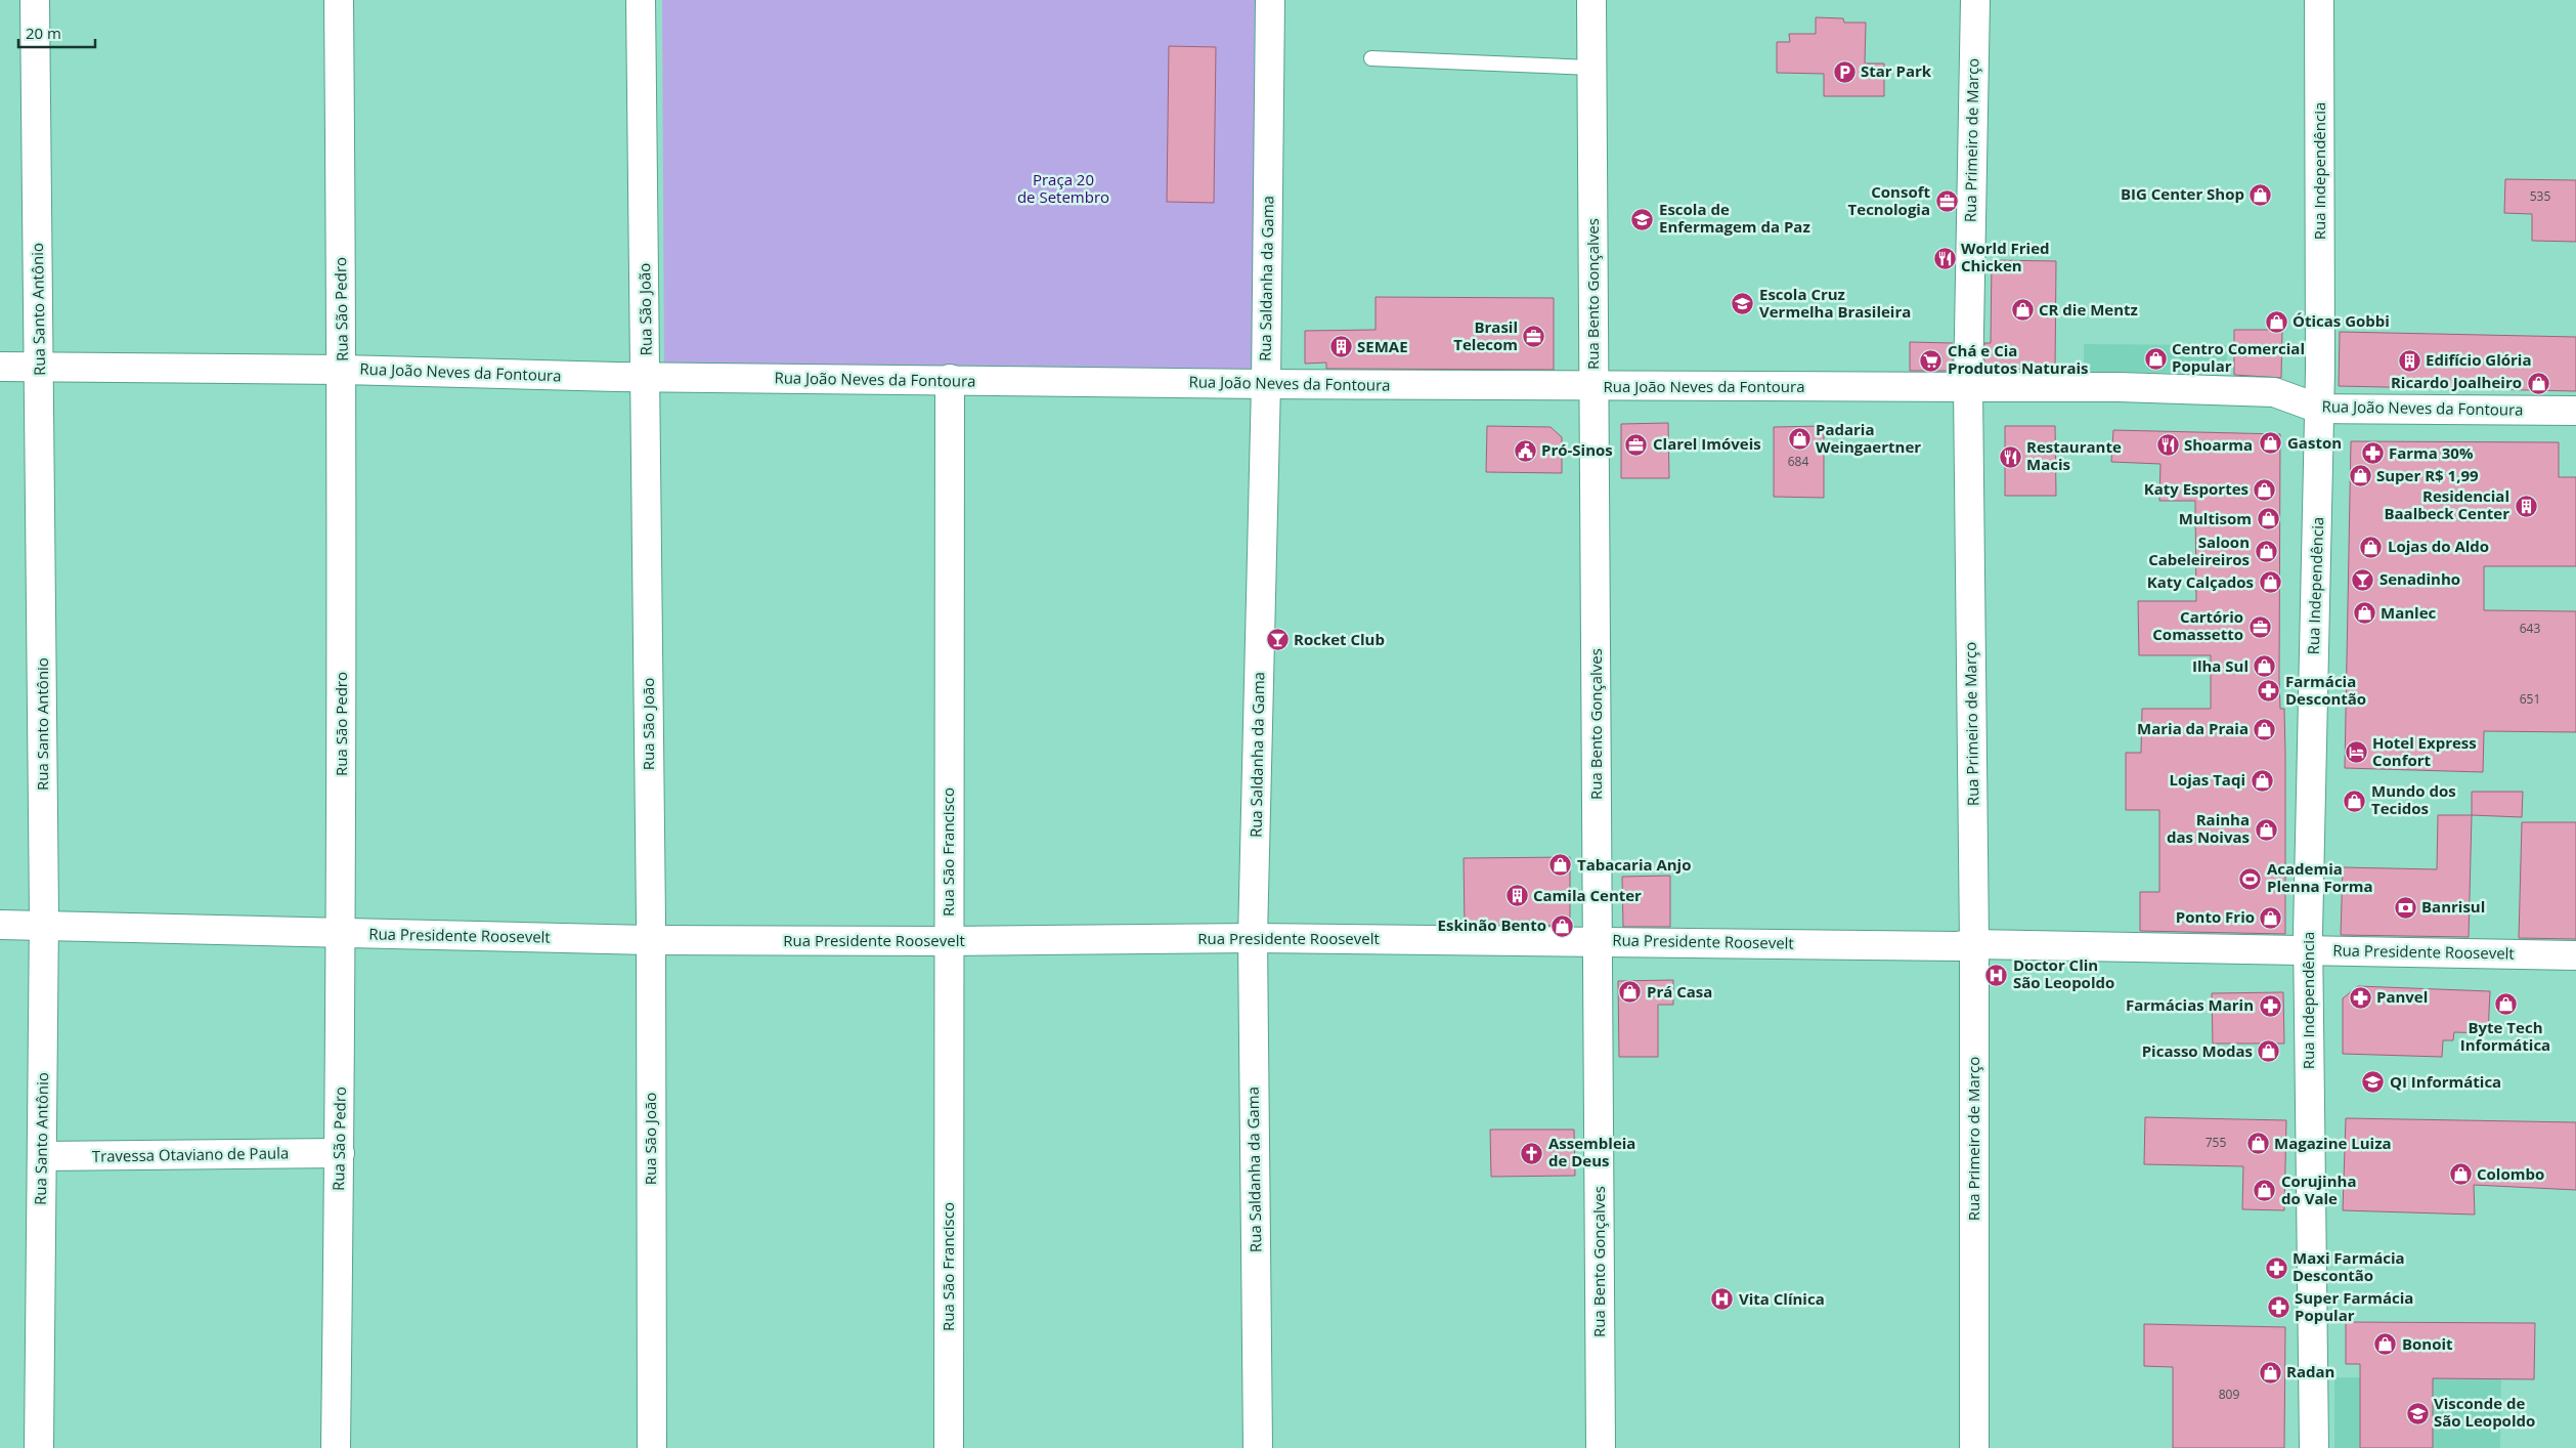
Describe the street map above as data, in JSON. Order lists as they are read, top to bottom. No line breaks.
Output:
{"streets":{"street":["Rua Primeiro de Março","Rua Independência","Rua Saldanha da Gama","Rua Bento Gonçalves","Rua Santo Antônio","Rua São Pedro","Rua São João","Rua João Neves da Fontoura","Rua São Francisco","Rua Presidente Roosevelt","Travessa Otaviano de Paula"]},"crossings":[["Rua Primeiro de Março","Rua João Neves da Fontoura"],["Rua Primeiro de Março","Rua Presidente Roosevelt"],["Rua Independência","Rua João Neves da Fontoura"],["Rua Independência","Rua Presidente Roosevelt"],["Rua Saldanha da Gama","Rua João Neves da Fontoura"],["Rua Saldanha da Gama","Rua Presidente Roosevelt"],["Rua Bento Gonçalves","Rua João Neves da Fontoura"],["Rua Bento Gonçalves","Rua Presidente Roosevelt"],["Rua Santo Antônio","Rua João Neves da Fontoura"],["Rua Santo Antônio","Rua Presidente Roosevelt"],["Rua Santo Antônio","Travessa Otaviano de Paula"],["Rua São Pedro","Rua João Neves da Fontoura"],["Rua São Pedro","Rua Presidente Roosevelt"],["Rua São Pedro","Travessa Otaviano de Paula"],["Rua São João","Rua João Neves da Fontoura"],["Rua São João","Rua Presidente Roosevelt"],["Rua João Neves da Fontoura","Rua São Francisco"],["Rua São Francisco","Rua Presidente Roosevelt"]],"parks":["Praça 20 de Setembro"],"places":{"parking":["Star Park"],"shop":["BIG Center Shop","CR die Mentz","Óticas Gobbi","Centro Comercial Popular","Ricardo Joalheiro","Padaria Weingaertner","Gaston","Super R$ 1,99","Katy Esportes","Multisom","Lojas do Aldo","Saloon Cabeleireiros","Katy Calçados","Manlec","Ilha Sul","Maria da Praia","Lojas Taqi","Mundo dos Tecidos","Rainha das Noivas","Tabacaria Anjo","Ponto Frio","Eskinão Bento","Prá Casa","Byte Tech Informática","Picasso Modas","Magazine Luiza","Colombo","Corujinha do Vale","Bonoit","Radan"],"office":["Consoft Tecnologia","Brasil Telecom","Clarel Imóveis","Cartório Comassetto"],"school or university":["Escola de Enfermagem da Paz","Escola Cruz Vermelha Brasileira","QI Informática","Visconde de São Leopoldo"],"restaurant":["World Fried Chicken","Shoarma","Restaurante Macis"],"building":["SEMAE","Edifício Glória","Residencial Baalbeck Center","Camila Center"],"supermarket":["Chá e Cia Produtos Naturais"],"public building":["Pró-Sinos"],"pharmacy":["Farma 30%","Farmácia Descontão","Panvel","Farmácias Marin","Maxi Farmácia Descontão","Super Farmácia Popular"],"bar":["Senadinho","Rocket Club"],"hotel":["Hotel Express Confort"],"sports":["Academia Plenna Forma"],"bank":["Banrisul"],"hospital":["Doctor Clin São Leopoldo","Vita Clínica"],"church":["Assembleia de Deus"]},"house_numbers":["535","684","643","651","755","809"],"scale_bar":"20 m"}
